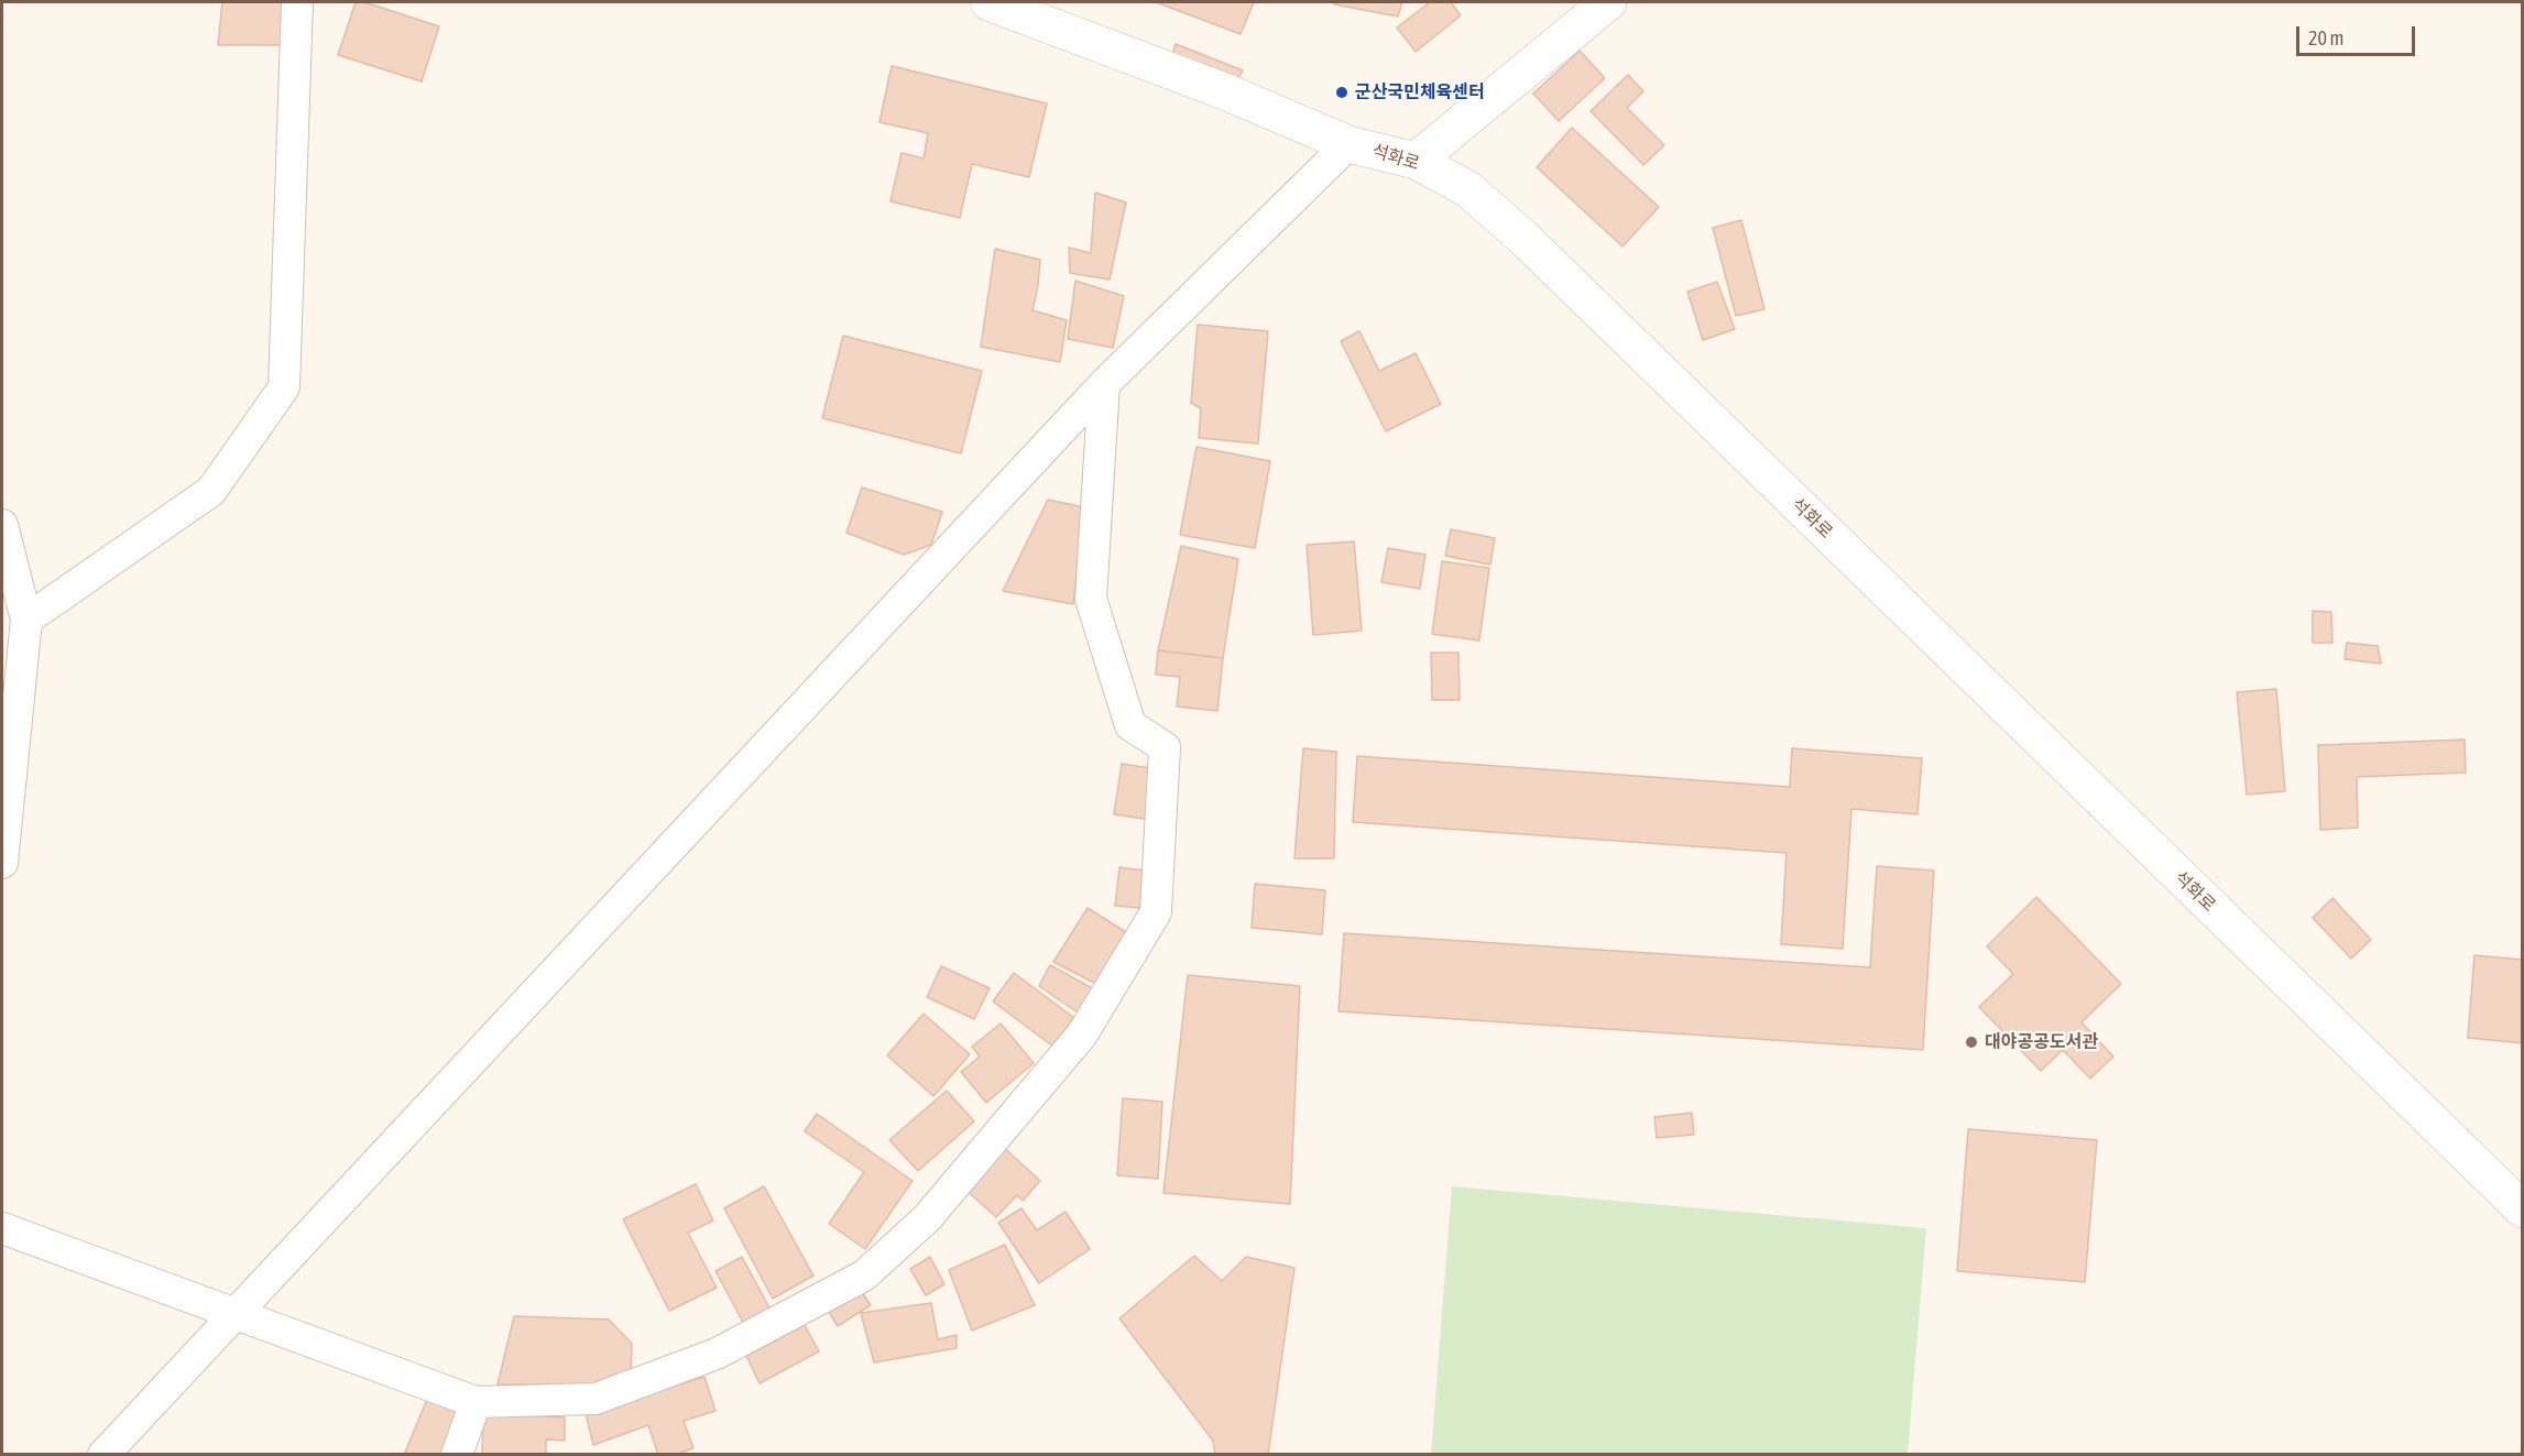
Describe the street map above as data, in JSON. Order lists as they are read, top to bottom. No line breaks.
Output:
{"streets":{"street":["석화로"]},"places":["군산국민체육센터","대야공공도서관"],"scale_bar":"20 m"}
